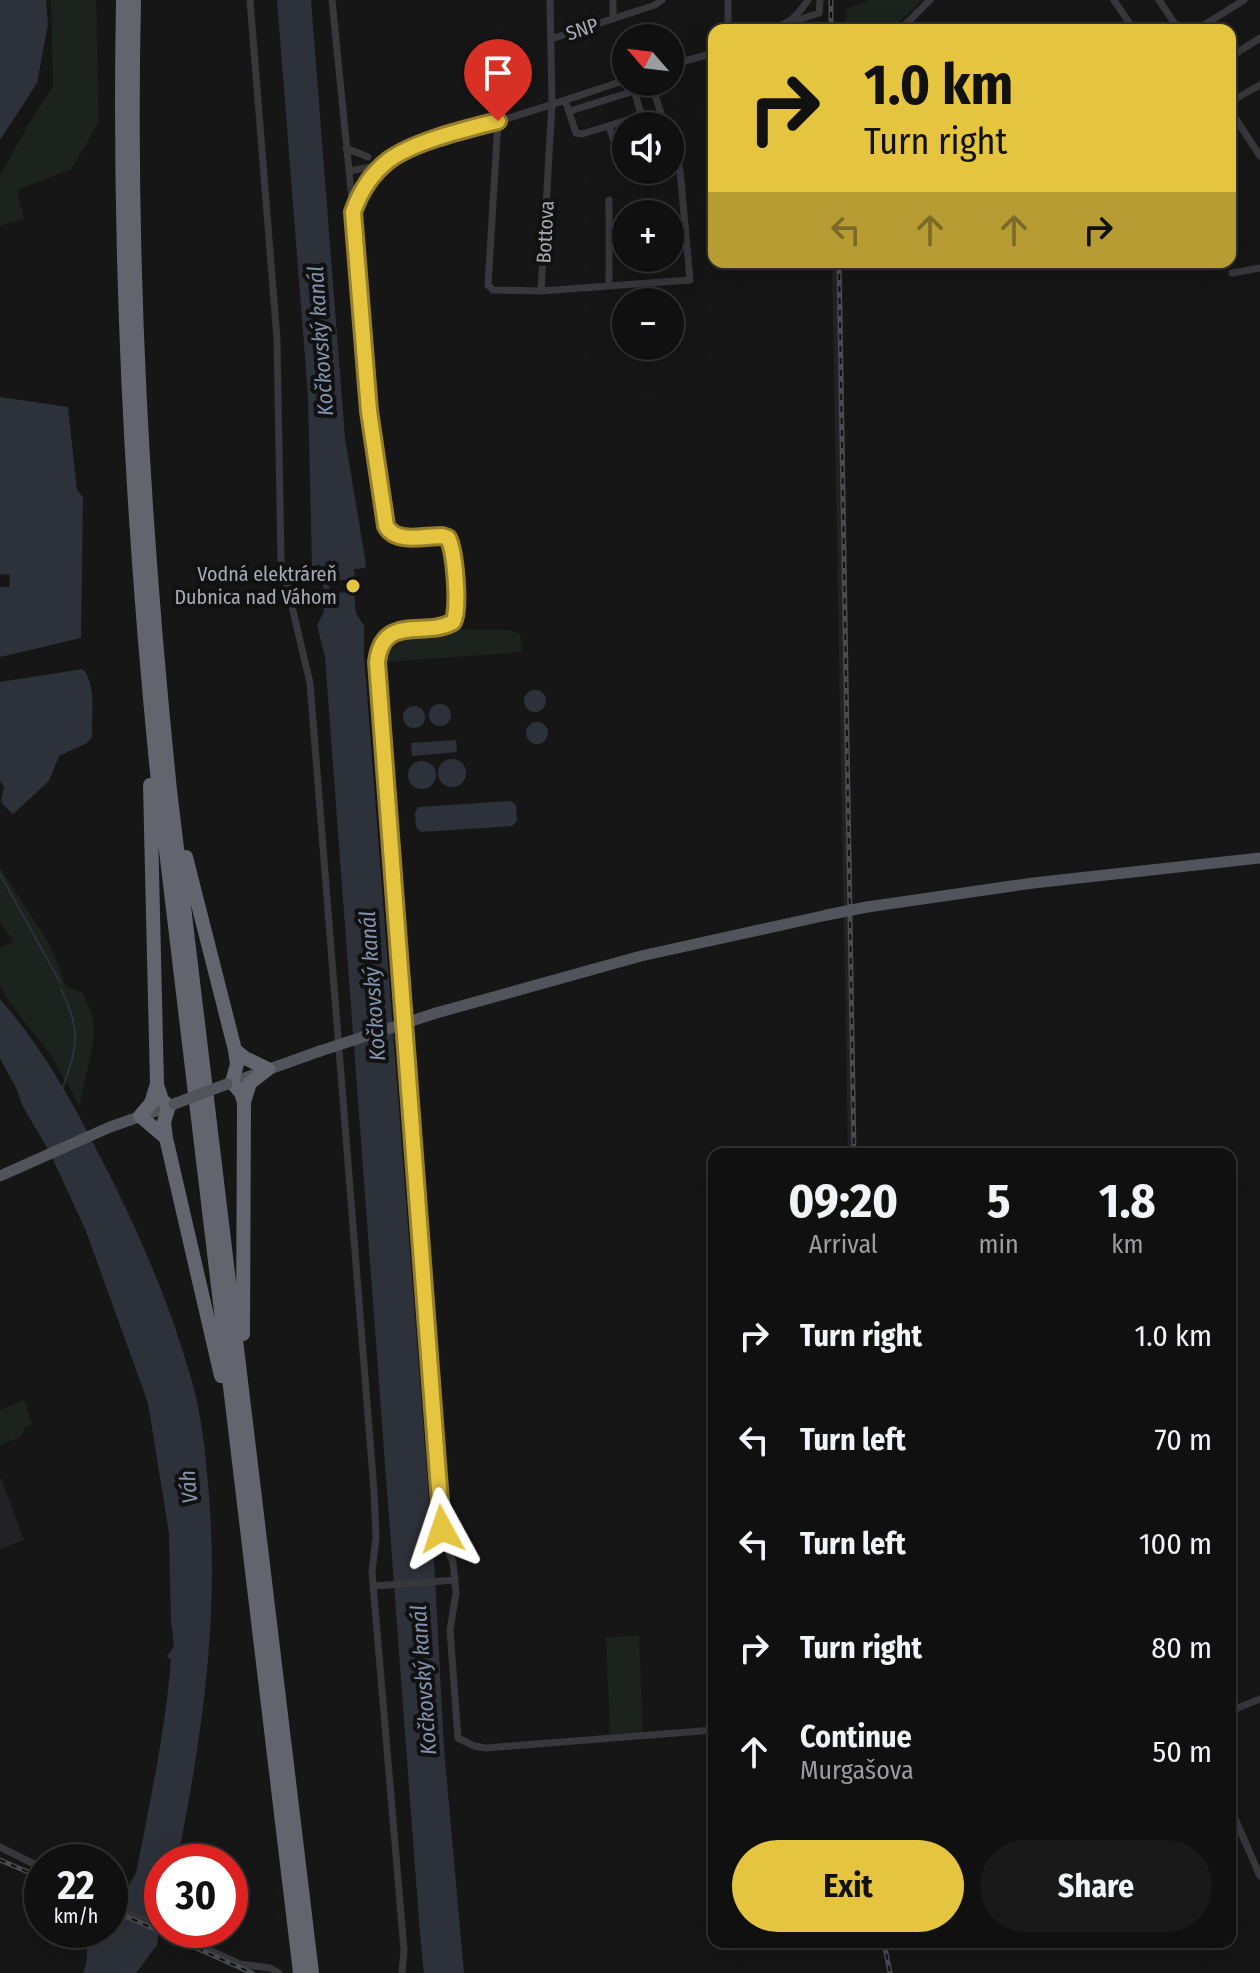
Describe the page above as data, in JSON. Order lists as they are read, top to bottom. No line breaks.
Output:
{"streets":{"street":["SNP","Bottova"]},"crossings":[["SNP","Bottova"]],"water":["Kočkovský kanál","Váh"],"places":["Vodná elektráreň Dubnica nad Váhom"],"north":"top left","page":{"map_buttons":["+","−"],"turn":["1.0 km","Turn right"],"eta":["09:20","Arrival","5","min","1.8","km"],"list":[{"name":"Turn right","value":"1.0 km"},{"name":"Turn left","value":"70 m"},{"name":"Turn left","value":"100 m"},{"name":"Turn right","value":"80 m"},{"name":"Continue","note":"Murgašova","value":"50 m"}],"buttons":["Exit","Share"],"speed":"22 km/h","limit":"30"}}
